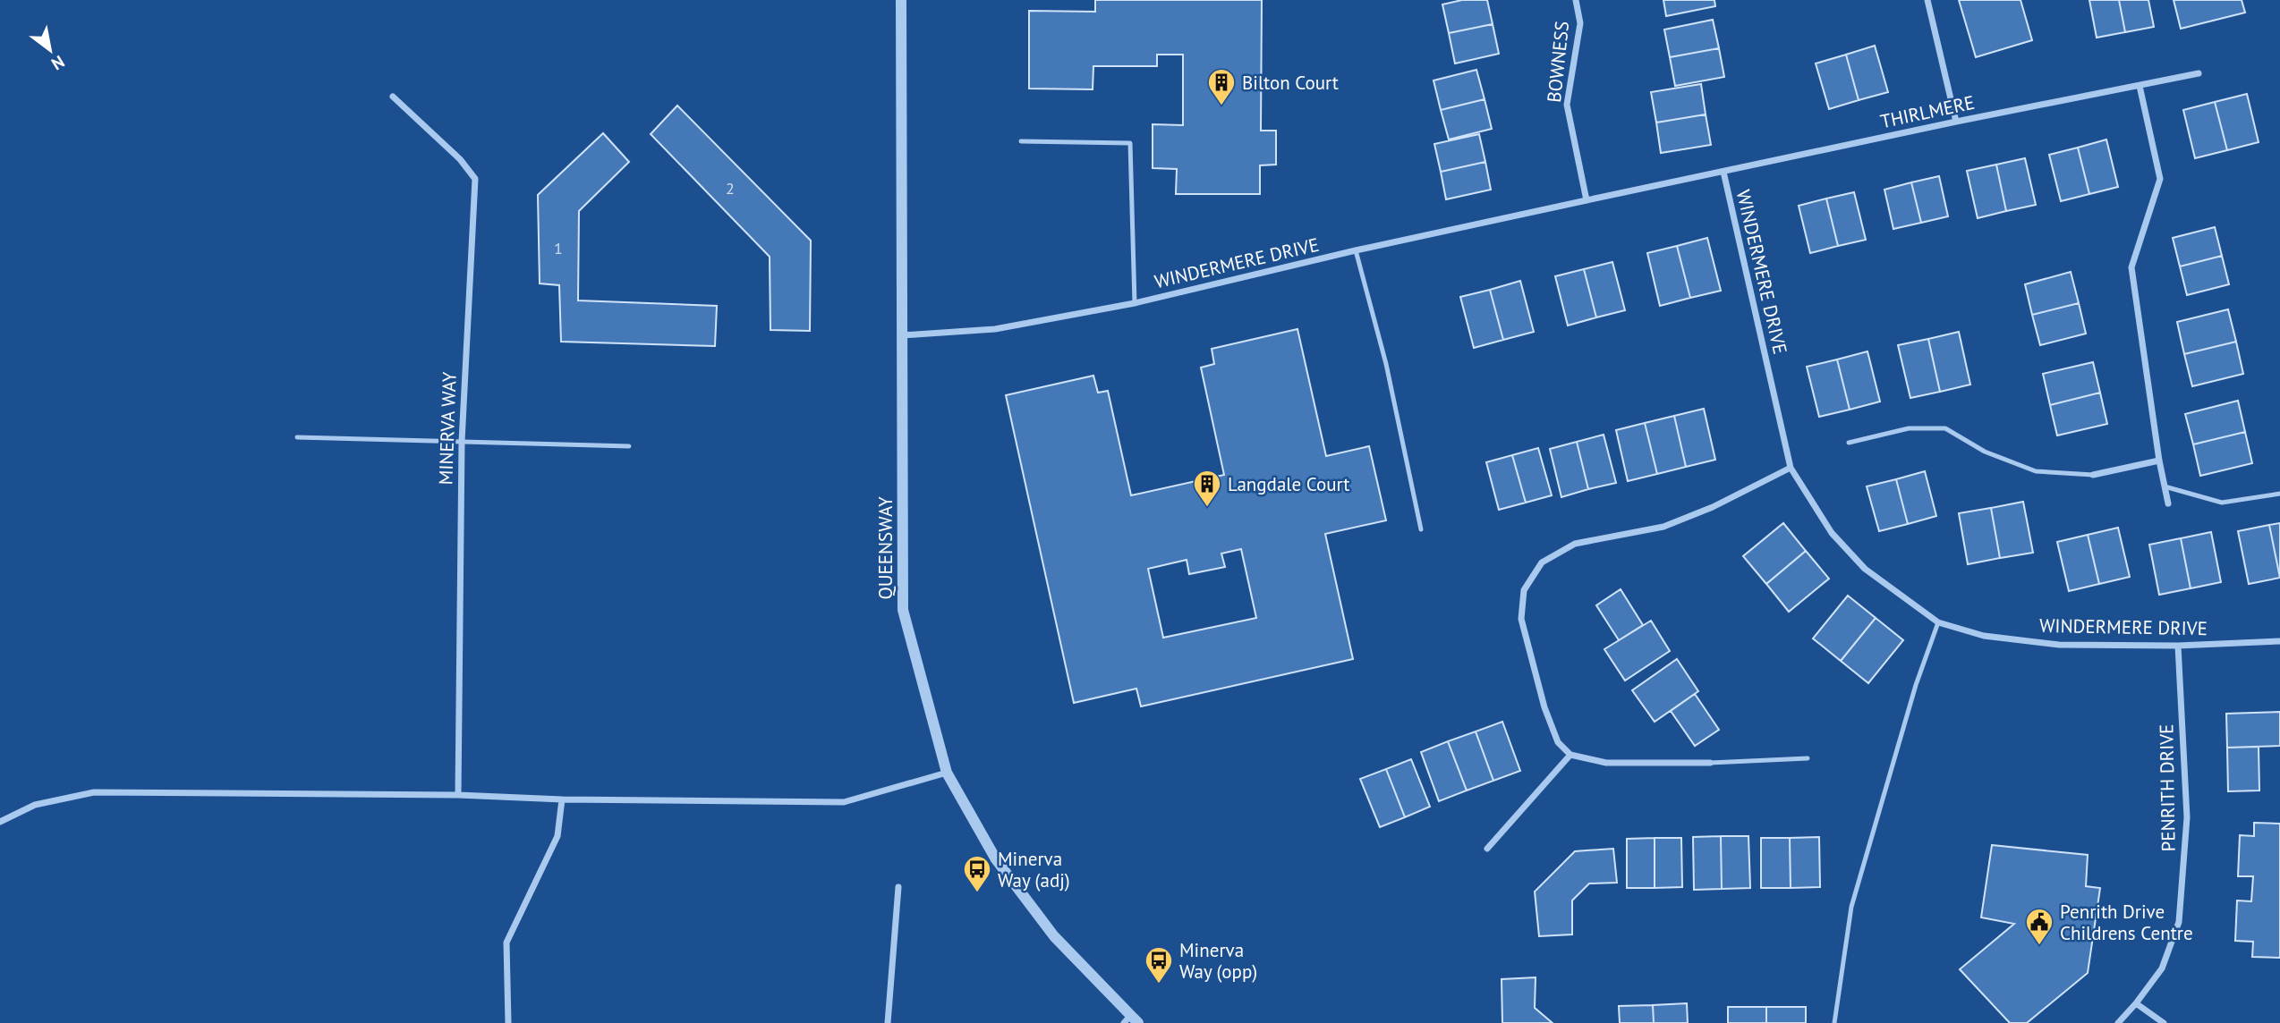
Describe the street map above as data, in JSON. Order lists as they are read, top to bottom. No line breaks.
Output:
{"streets":{"street":["BOWNESS","THIRLMERE","WINDERMERE DRIVE","MINERVA WAY","QUEENSWAY","PENRITH DRIVE"]},"crossings":[["BOWNESS","WINDERMERE DRIVE"],["THIRLMERE","WINDERMERE DRIVE"],["WINDERMERE DRIVE","QUEENSWAY"],["WINDERMERE DRIVE","PENRITH DRIVE"]],"places":{"building":["Bilton Court","Langdale Court"],"bus stop":["Minerva Way (adj)","Minerva Way (opp)"],"public building":["Penrith Drive Childrens Centre"]},"house_numbers":["2","1"],"north":"bottom right"}
